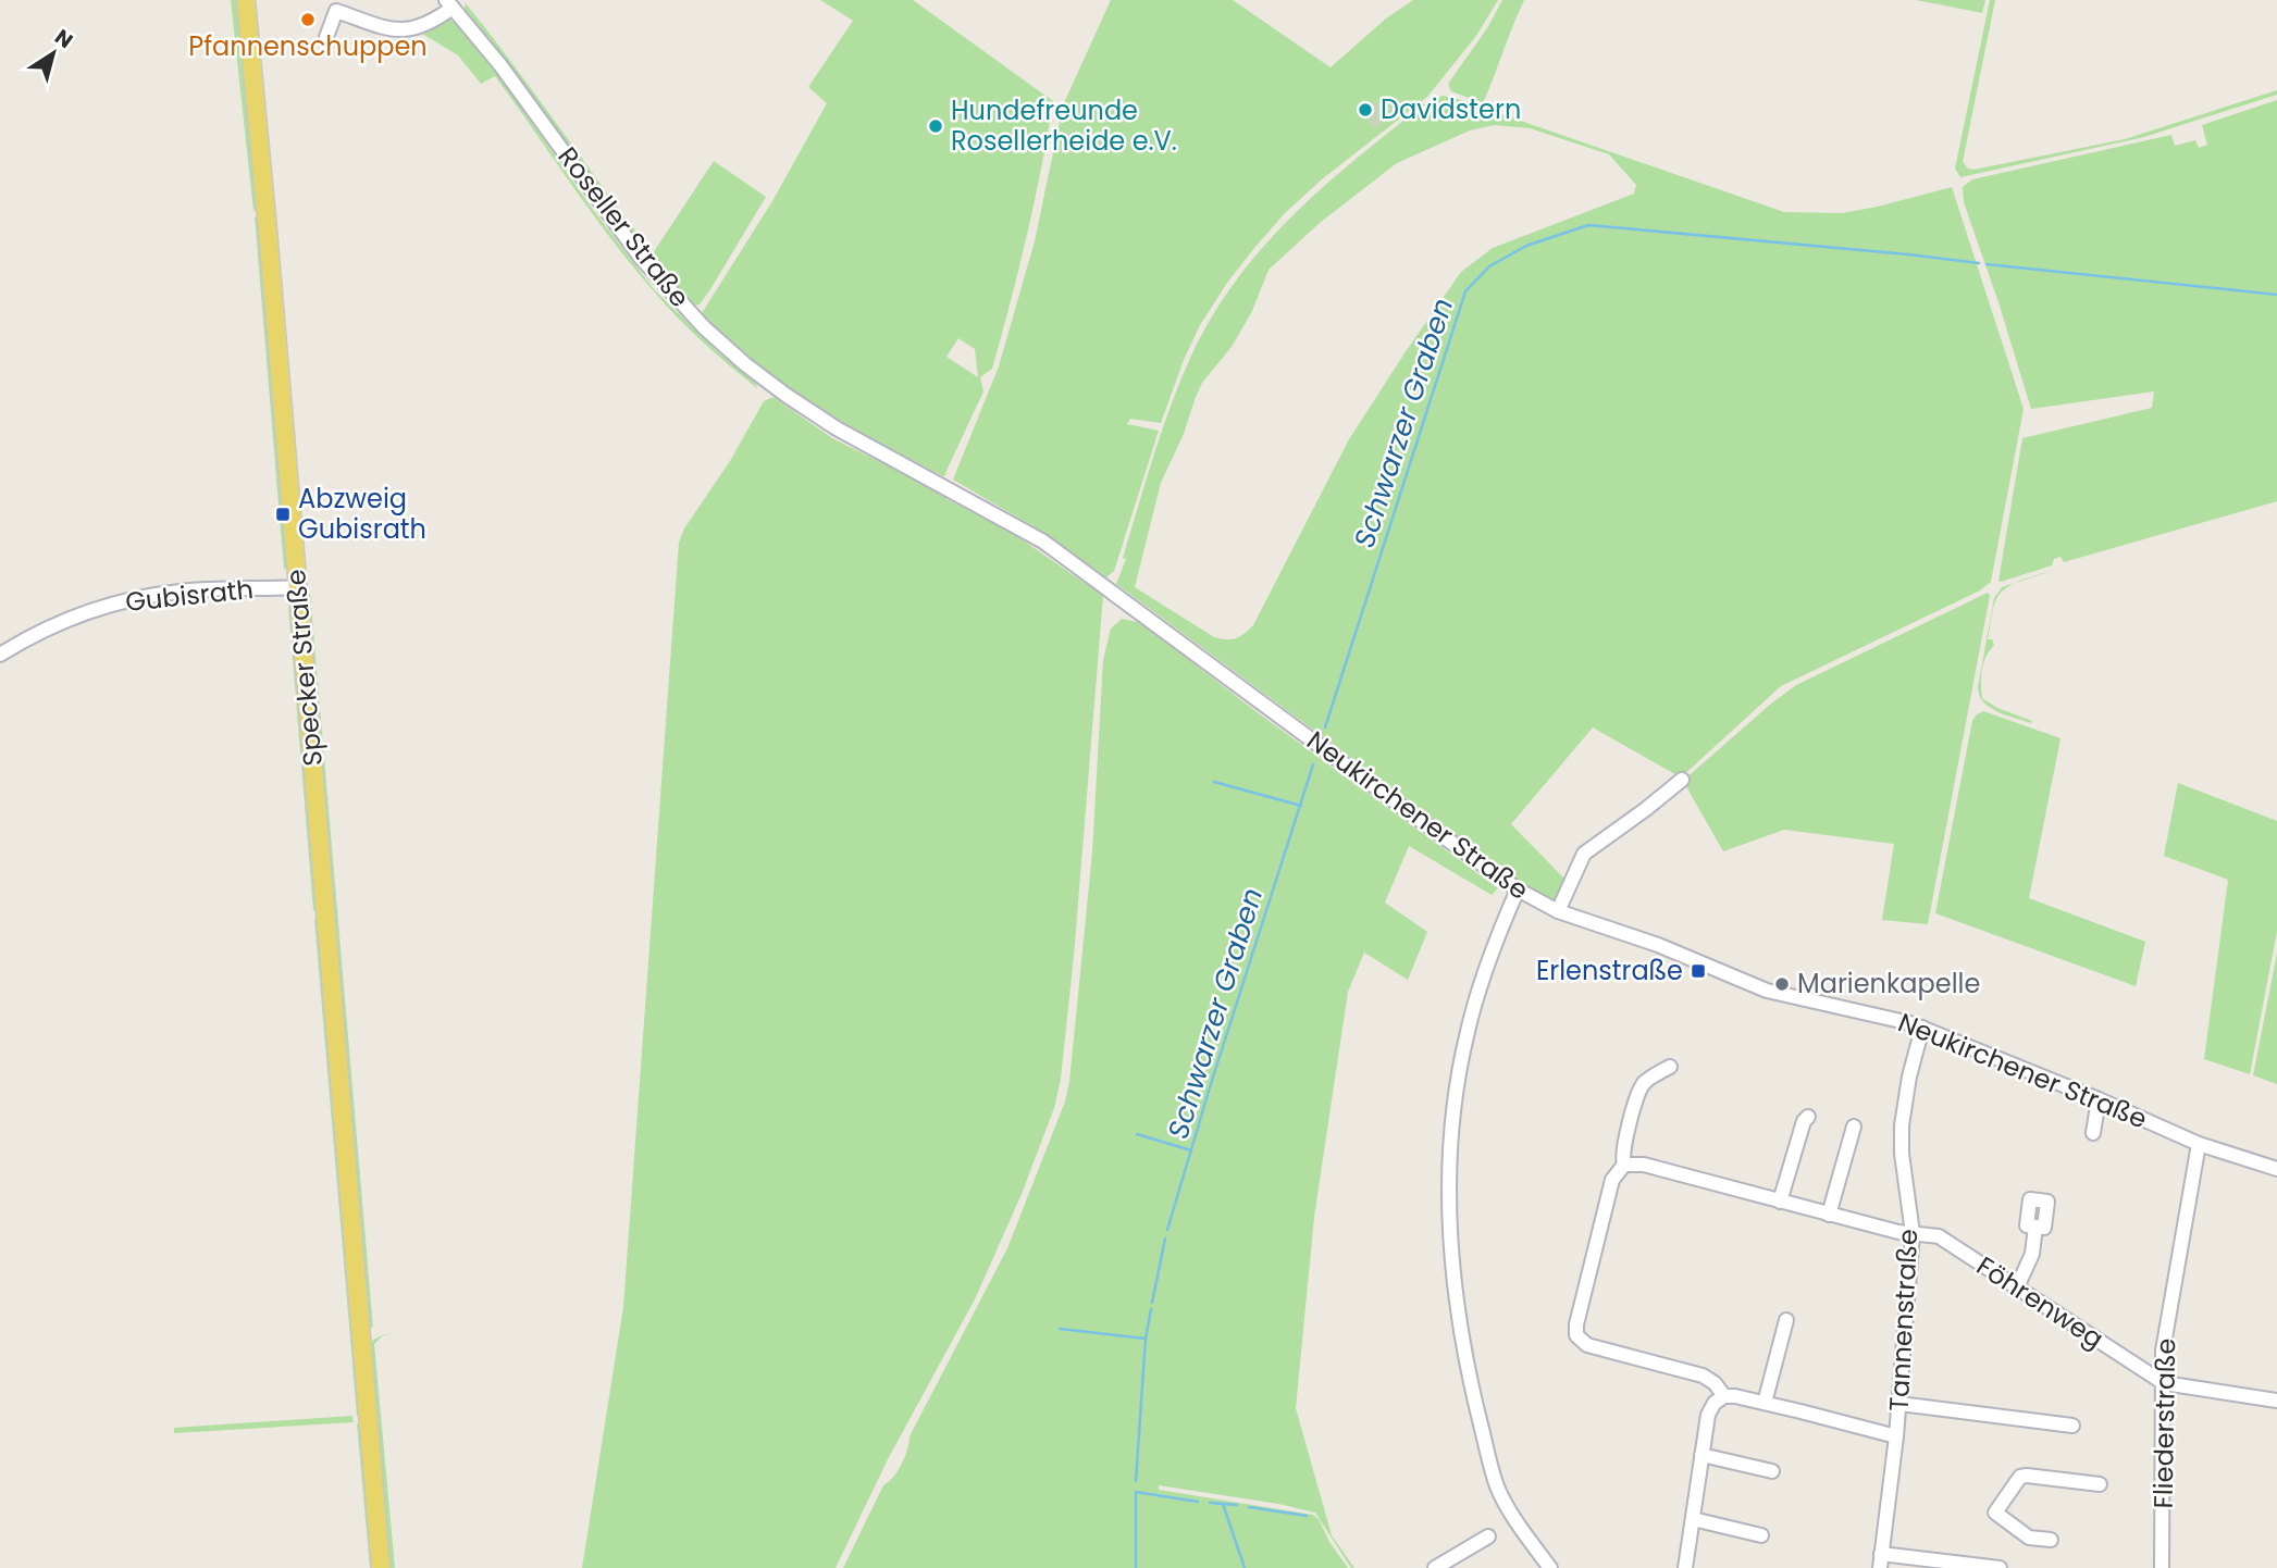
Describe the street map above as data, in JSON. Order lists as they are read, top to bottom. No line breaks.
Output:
{"streets":{"main road":["Specker Straße"],"street":["Roseller Straße","Gubisrath","Neukirchener Straße","Föhrenweg","Tannenstraße","Fliederstraße"]},"crossings":[["Roseller Straße","Neukirchener Straße"],["Gubisrath","Specker Straße"],["Neukirchener Straße","Tannenstraße"],["Neukirchener Straße","Fliederstraße"],["Föhrenweg","Tannenstraße"],["Föhrenweg","Fliederstraße"]],"water":["Schwarzer Graben"],"places":{"other":["Pfannenschuppen","Davidstern","Hundefreunde Rosellerheide e.V.","Marienkapelle"],"transit":["Abzweig Gubisrath","Erlenstraße"]},"north":"top right"}
